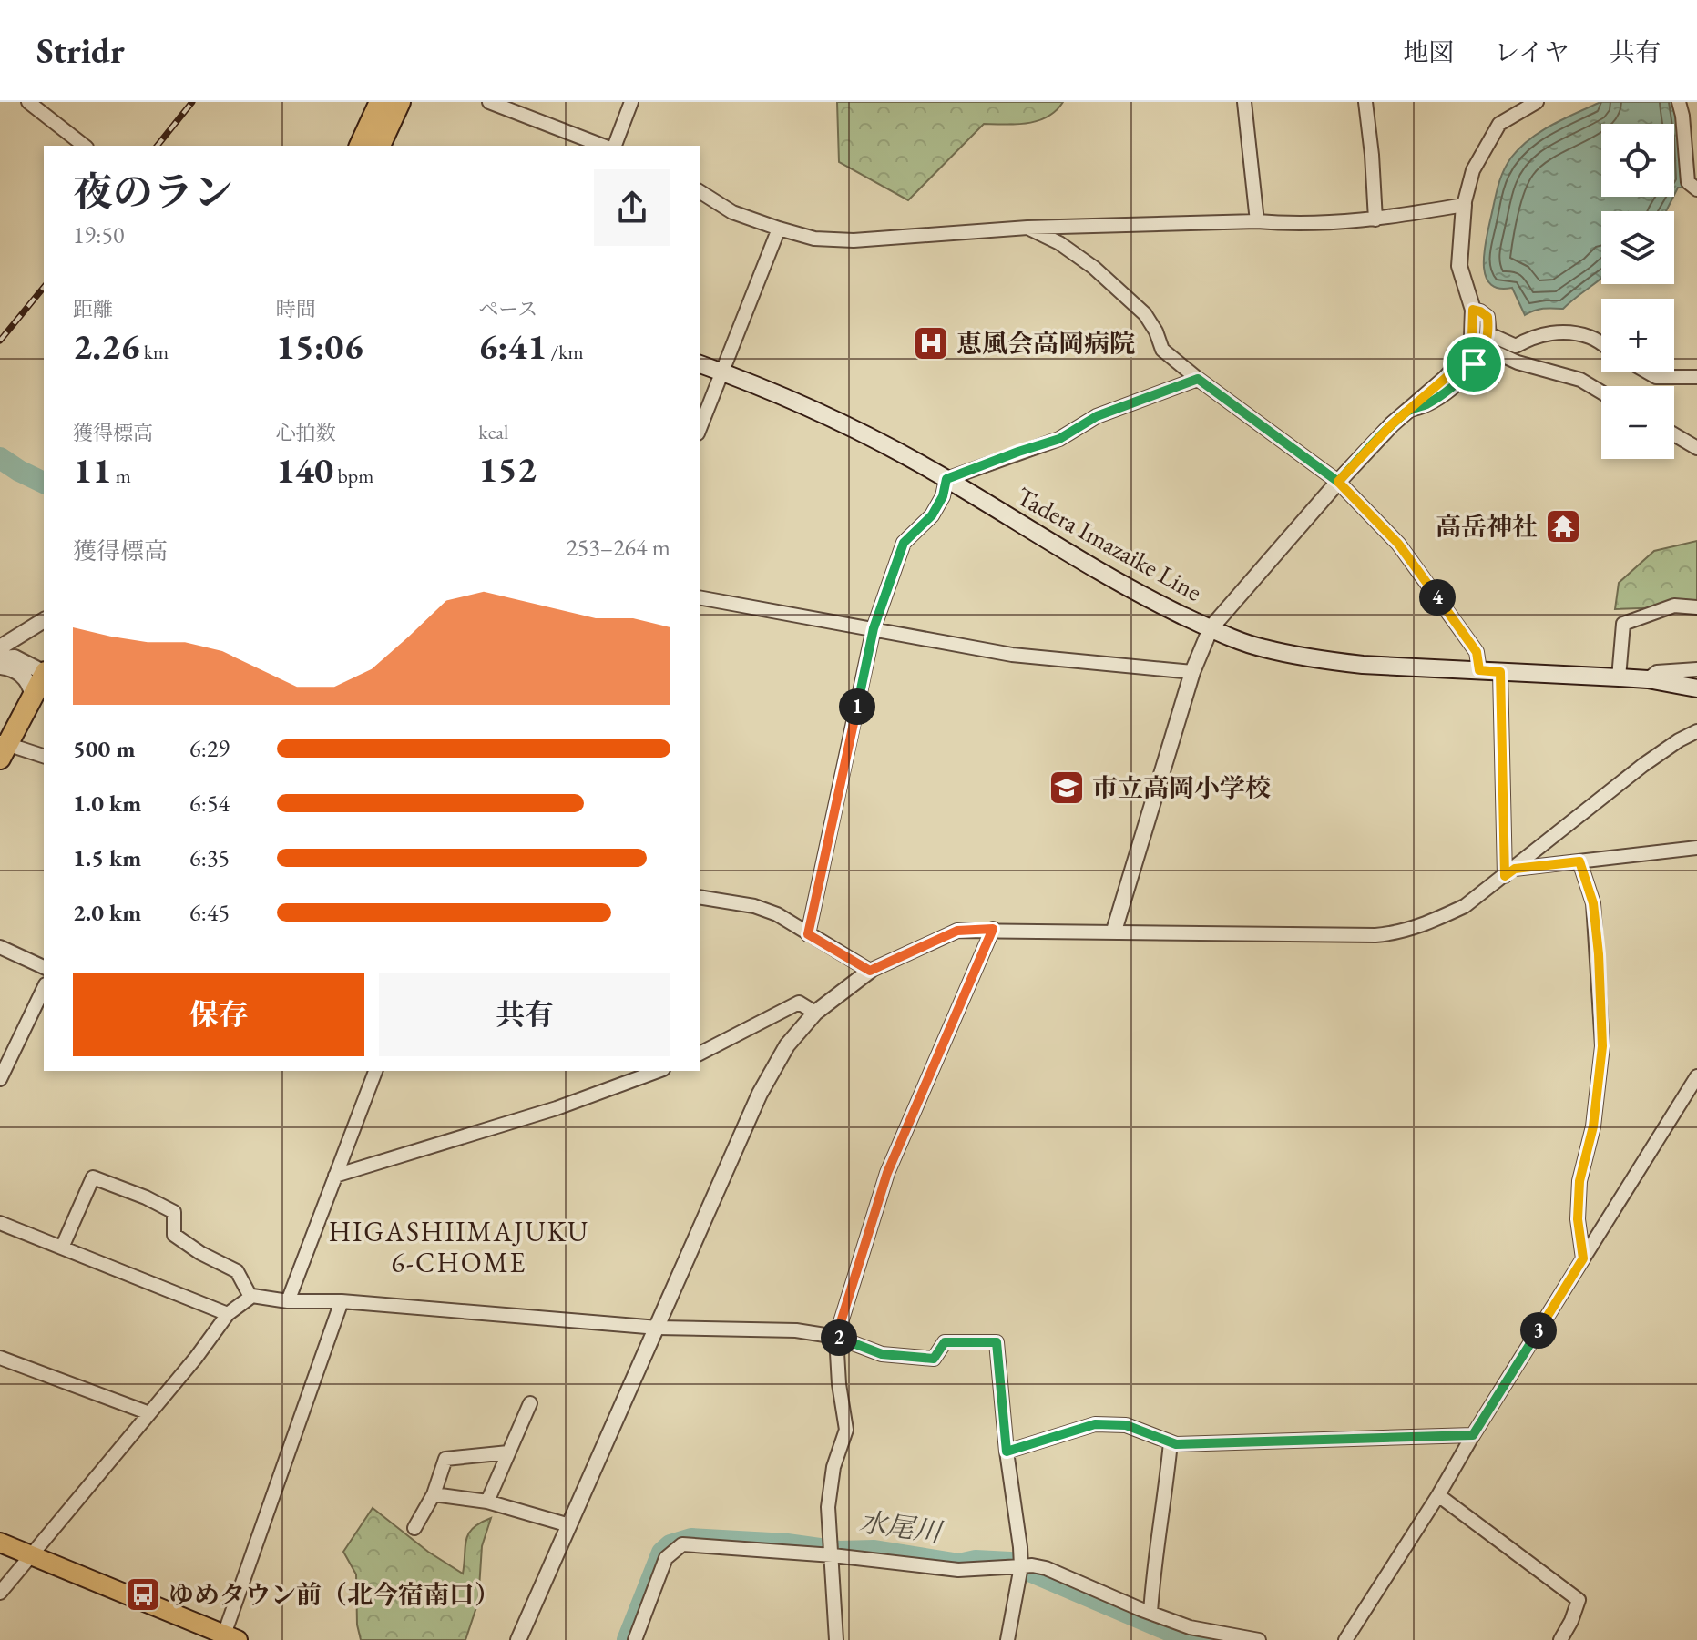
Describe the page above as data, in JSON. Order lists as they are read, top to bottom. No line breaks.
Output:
{"streets":{"main road":["Tadera Imazaike Line"]},"districts":["HIGASHIIMAJUKU 6-CHOME"],"water":["水尾川"],"places":{"hospital":["恵風会高岡病院"],"temple":["高岳神社"],"school or university":["市立高岡小学校"],"bus stop":["ゆめタウン前（北今宿南口）"]},"page":{"header":"Stridr","nav":["地図","レイヤ","共有"],"map_buttons":["+","−"],"heading":["夜のラン","19:50"],"stats":[["距離","2.26 km"],["時間","15:06"],["ペース","6:41 /km"],["獲得標高","11 m"],["心拍数","140 bpm"],["kcal","152"]],"chart":["獲得標高","253–264 m"],"pins":["4","1","3","2"],"list":[{"name":"500 m","note":"6:29"},{"name":"1.0 km","note":"6:54"},{"name":"1.5 km","note":"6:35"},{"name":"2.0 km","note":"6:45"}],"buttons":["保存","共有"]}}
